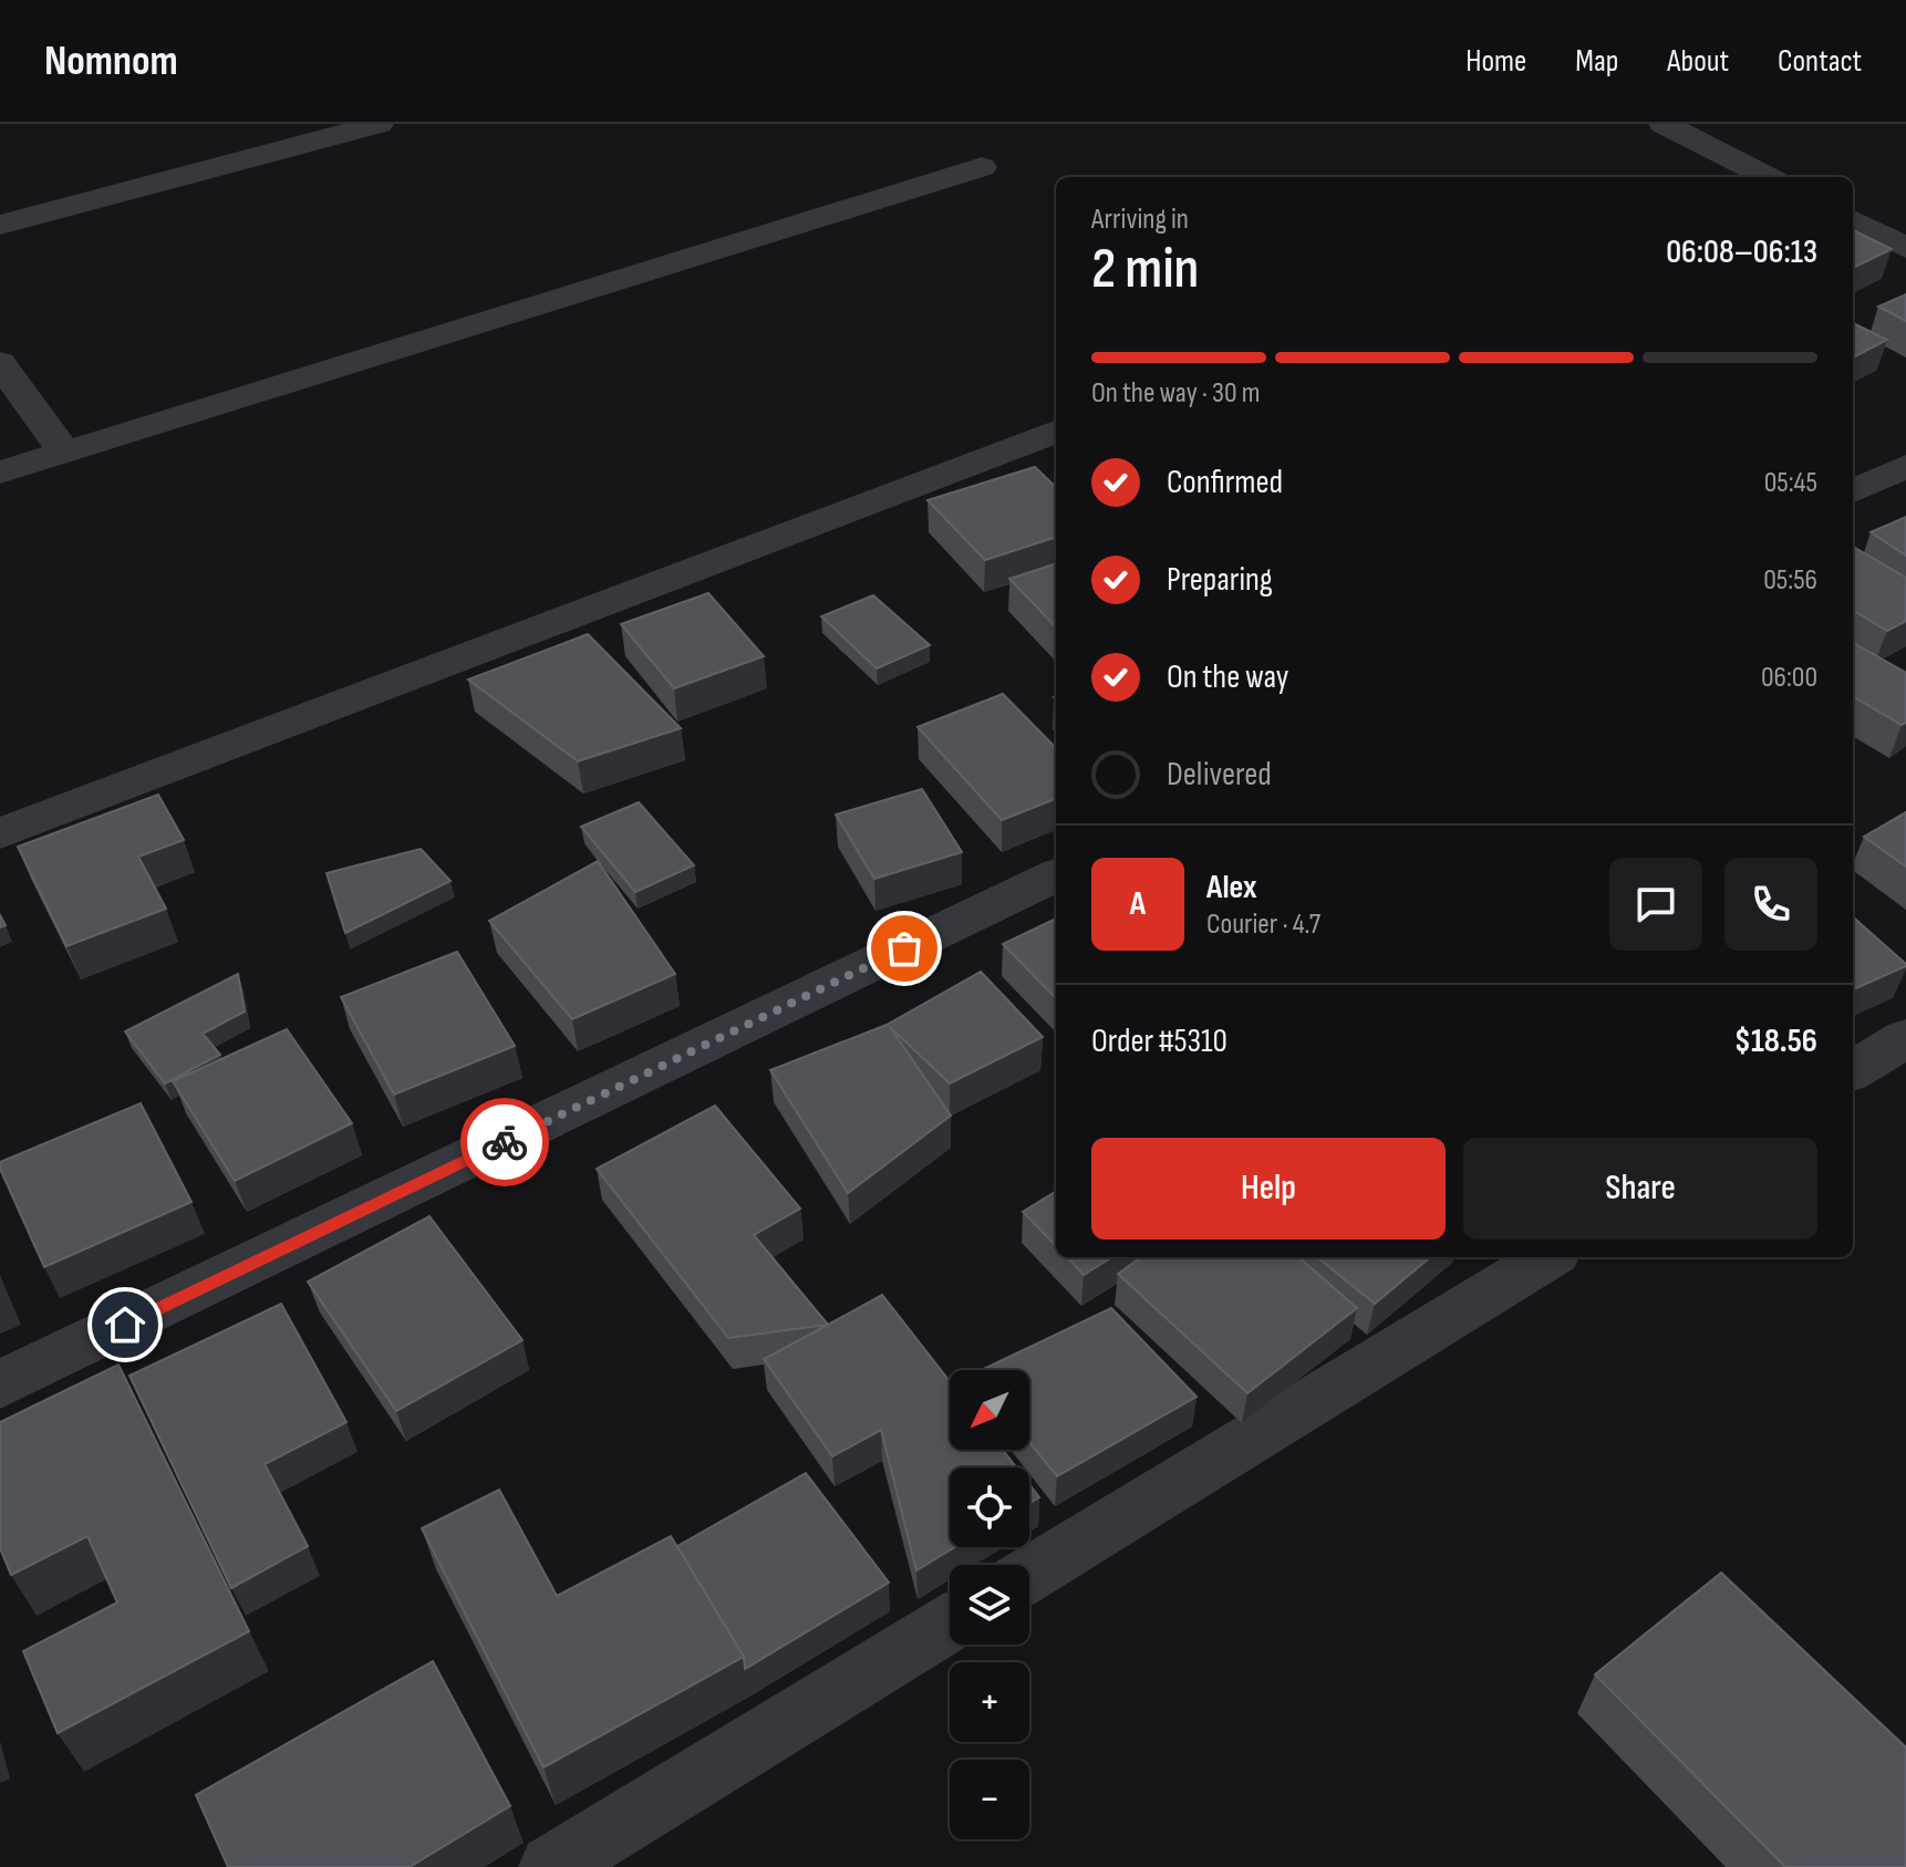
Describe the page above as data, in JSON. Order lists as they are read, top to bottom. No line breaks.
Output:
{"north":"bottom left","page":{"header":"Nomnom","nav":["Home","Map","About","Contact"],"heading":["2 min","Arriving in","06:08–06:13"],"panel":["Alex","Courier · 4.7","Order #5310","$18.56"],"bar":"On the way · 30 m","list":[["Confirmed","05:45"],["Preparing","05:56"],["On the way","06:00"],"Delivered"],"round":"A","buttons":["Help","Share"],"map_buttons":["+","−"]}}
